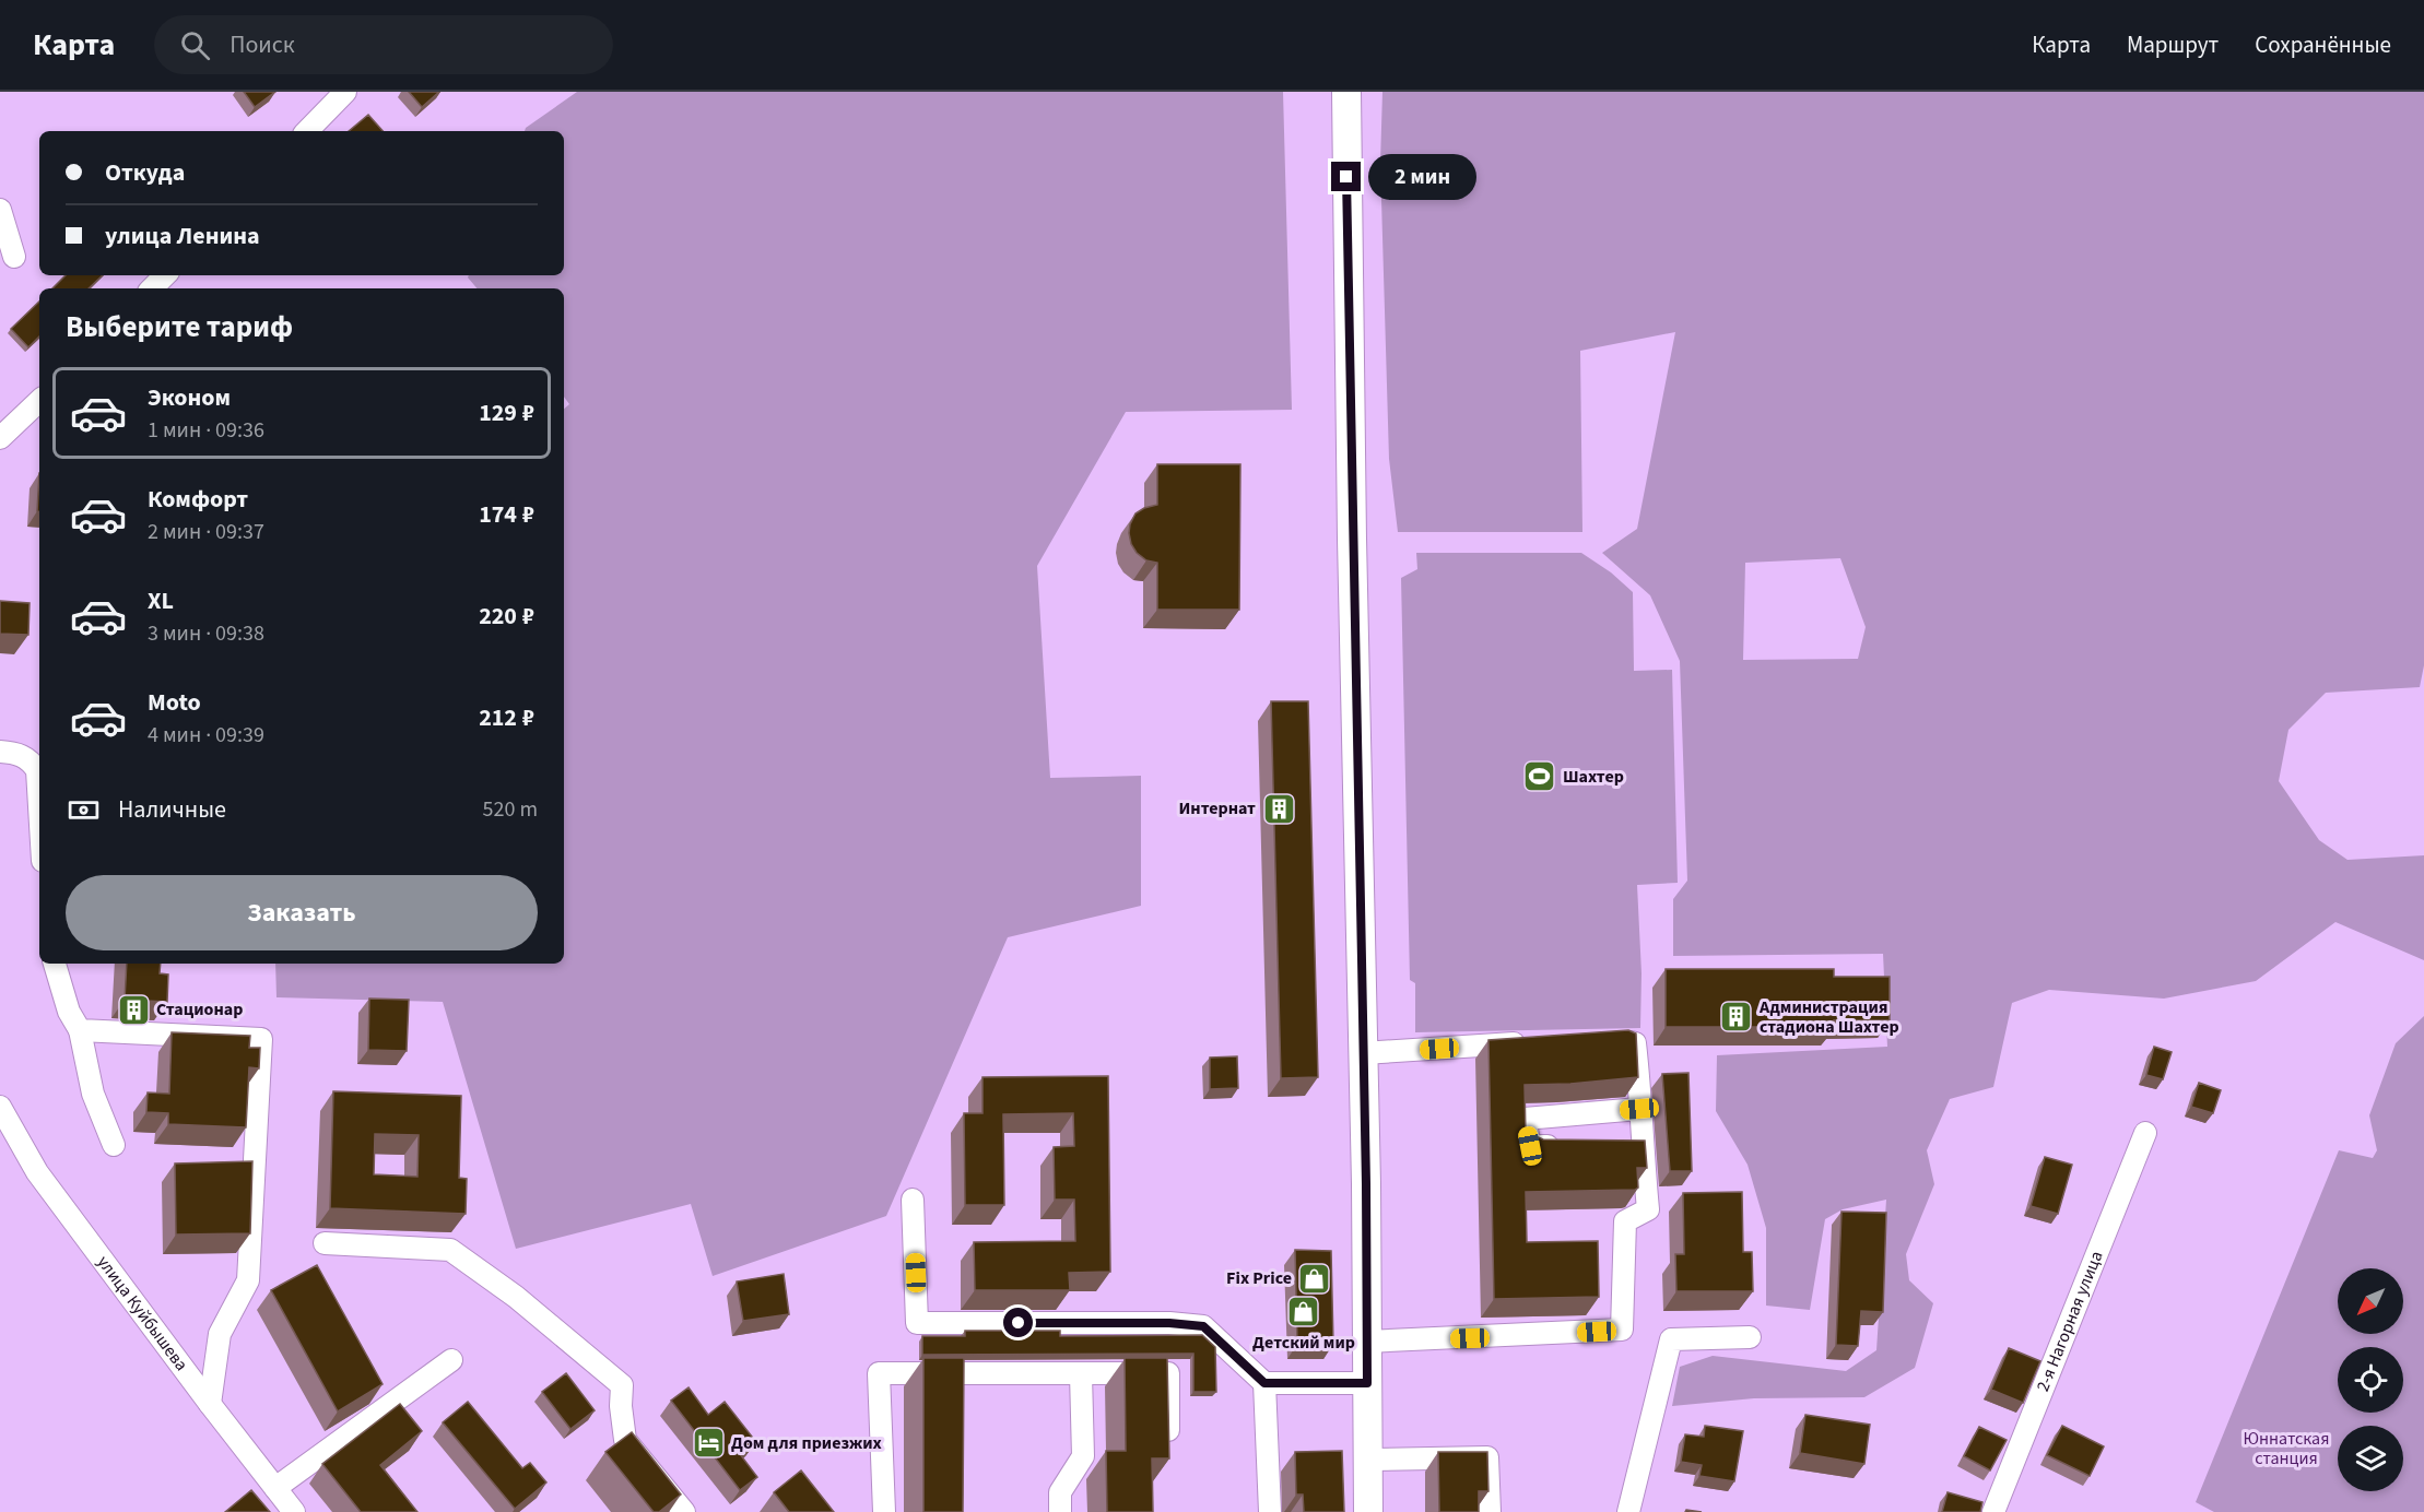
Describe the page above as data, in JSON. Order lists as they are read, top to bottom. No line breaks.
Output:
{"streets":{"street":["улица Куйбышева","2-я Нагорная улица"]},"parks":["Юннатская станция"],"places":{"sports":["Шахтер"],"building":["Интернат","Стационар","Администрация стадиона Шахтер"],"shop":["Fix Price","Детский мир"],"hotel":["Дом для приезжих"]},"north":"bottom left","page":{"header":"Карта","search":"Поиск","nav":["Карта","Маршрут","Сохранённые"],"banner":["Откуда","улица Ленина"],"bubble":"2 мин","heading":"Выберите тариф","list":[{"name":"Эконом","note":"1 мин · 09:36","value":"129 ₽"},{"name":"Комфорт","note":"2 мин · 09:37","value":"174 ₽"},{"name":"XL","note":"3 мин · 09:38","value":"220 ₽"},{"name":"Moto","note":"4 мин · 09:39","value":"212 ₽"}],"pay":["Наличные","520 m"],"buttons":"Заказать"}}
